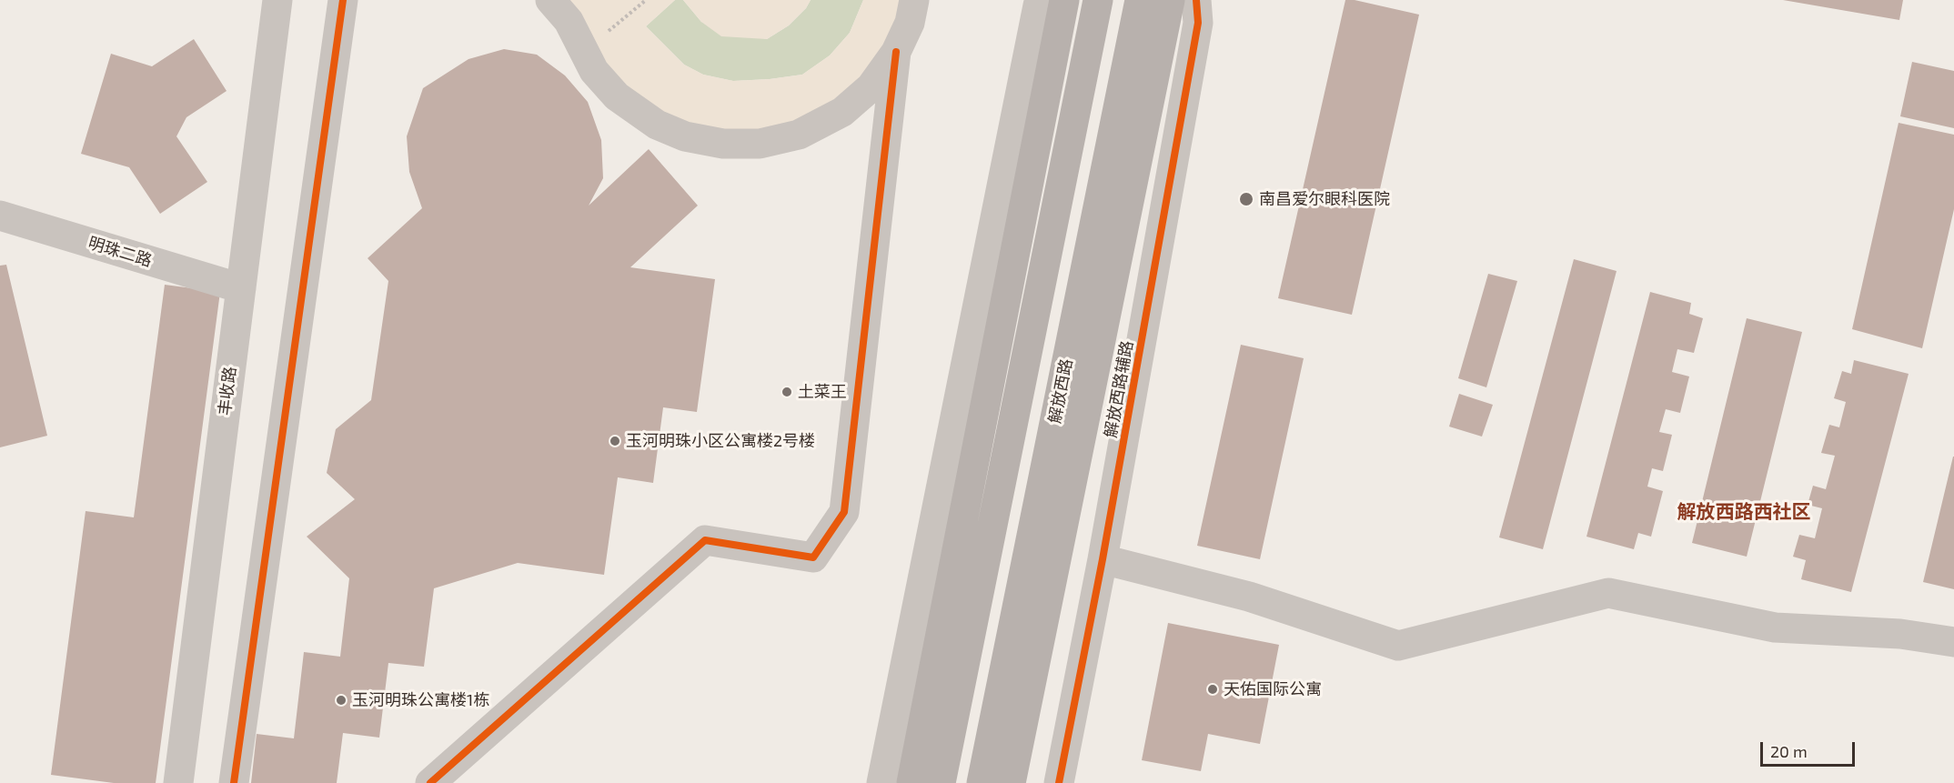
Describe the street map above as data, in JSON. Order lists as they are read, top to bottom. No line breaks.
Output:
{"streets":{"main road":["解放西路辅路","解放西路"],"street":["明珠二路","丰收路"]},"crossings":[["明珠二路","丰收路"]],"districts":["解放西路西社区"],"places":["南昌爱尔眼科医院","土菜王","玉河明珠小区公寓楼2号楼","天佑国际公寓","玉河明珠公寓楼1栋"],"scale_bar":"20 m"}
